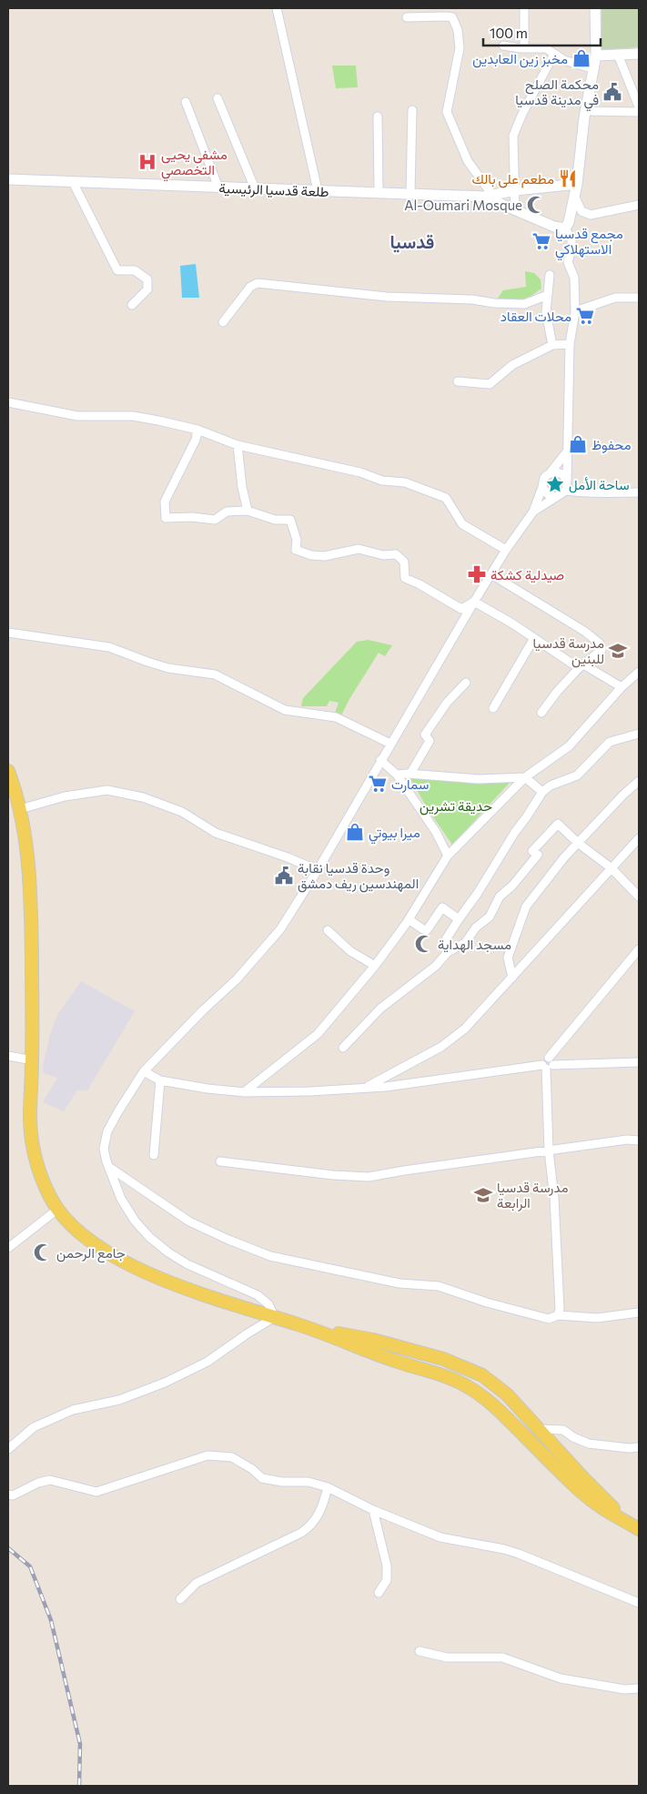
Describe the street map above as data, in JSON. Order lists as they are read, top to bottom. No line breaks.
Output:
{"streets":{"main road":["طلعة قدسيا الرئيسية"]},"districts":["قدسيا"],"parks":["حديقة تشرين"],"places":{"shop":["مخبز زين العابدين","محفوظ","ميرا بيوتي"],"public building":["محكمة الصلح في مدينة قدسيا","وحدة قدسيا نقابة المهندسين ريف دمشق"],"hospital":["مشفى يحيى التخصصي"],"restaurant":["مطعم على بالك"],"mosque":["Al-Oumari Mosque","مسجد الهداية","جامع الرحمن"],"supermarket":["مجمع قدسيا الاستهلاكي","محلات العقاد","سمارت"],"place":["ساحة الأمل"],"pharmacy":["صيدلية كشكة"],"school or university":["مدرسة قدسيا للبنين","مدرسة قدسيا الرابعة"]},"scale_bar":"100 m"}
